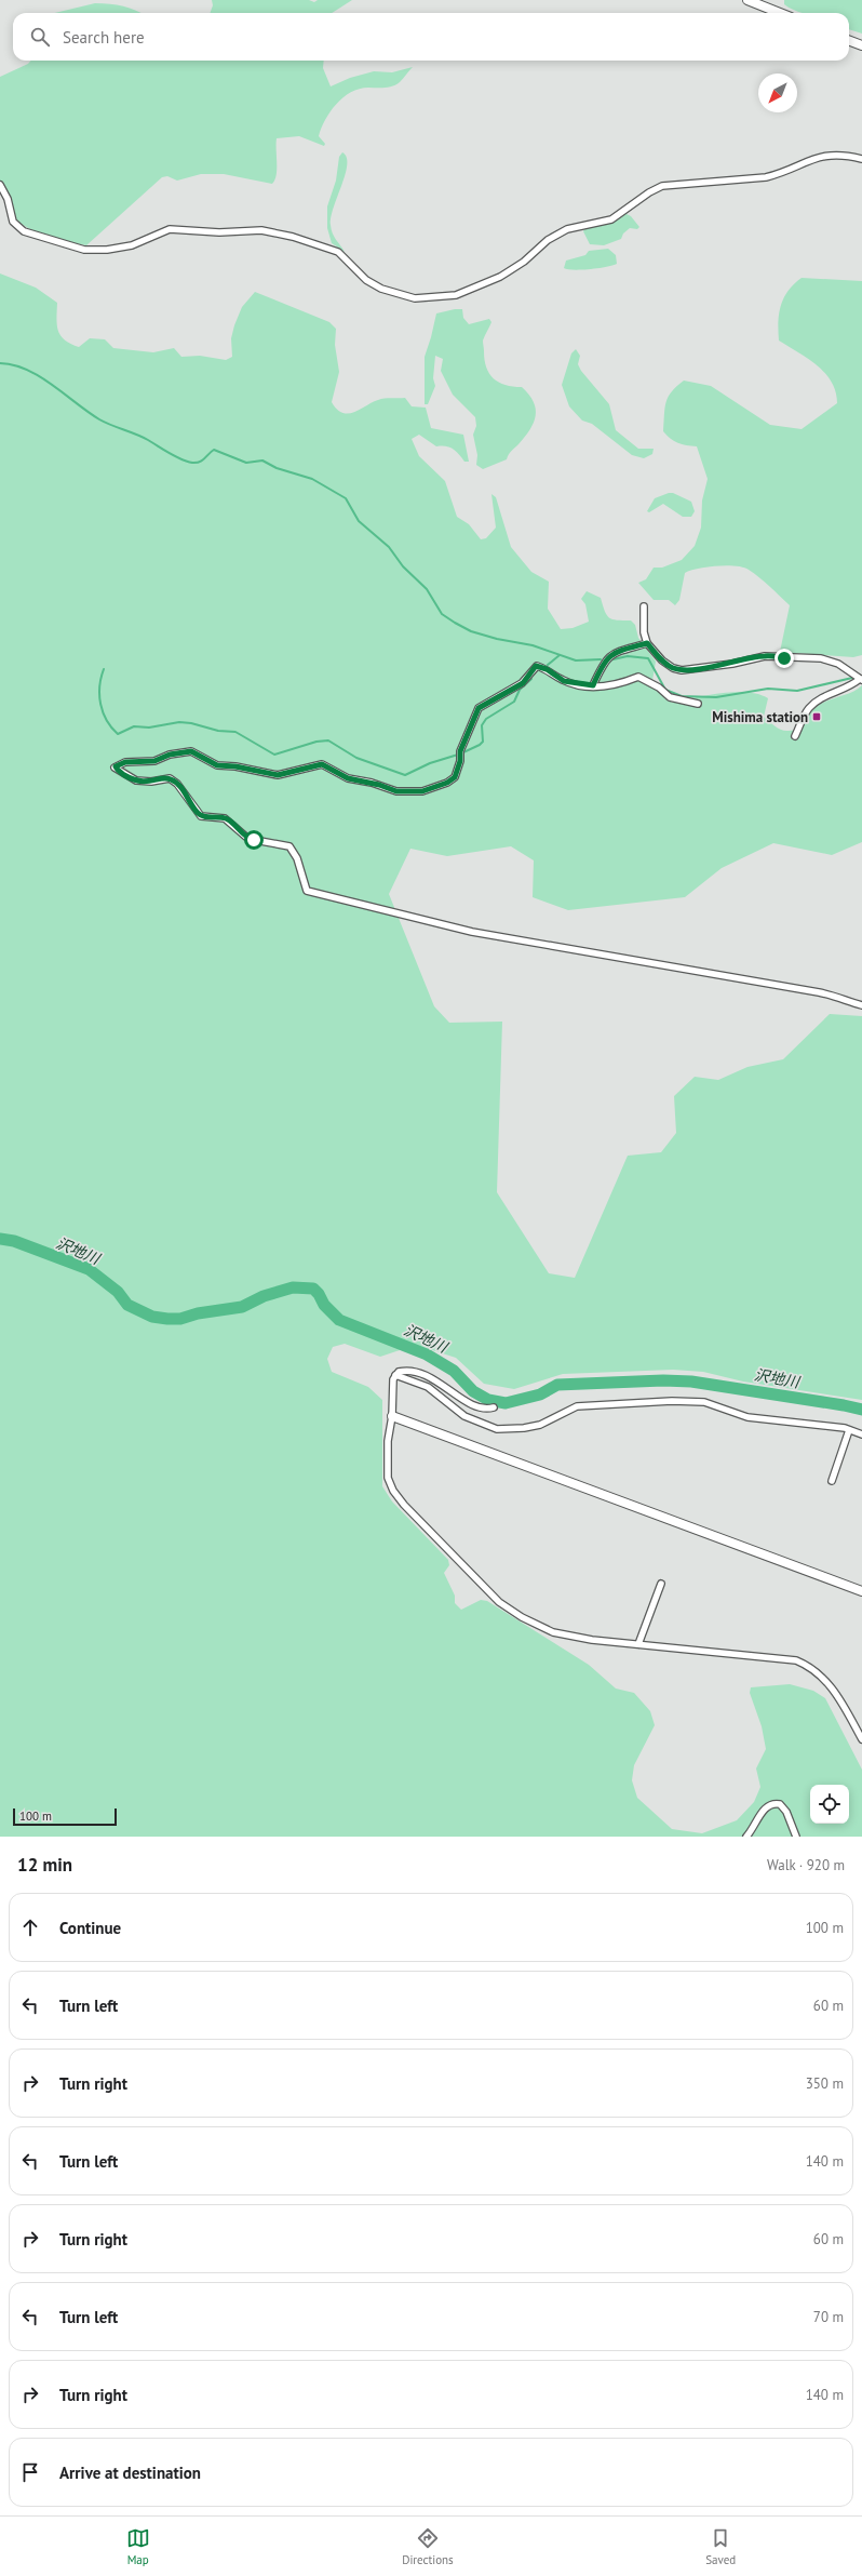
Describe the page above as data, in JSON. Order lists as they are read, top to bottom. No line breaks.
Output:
{"water":["沢地川"],"places":{"transit":["Mishima station"]},"scale_bar":"100 m","north":"bottom left","page":{"search":"Search here","scale":"100 m","heading":["12 min","Walk · 920 m"],"list":[["Continue","100 m"],["Turn left","60 m"],["Turn right","350 m"],["Turn left","140 m"],["Turn right","60 m"],["Turn left","70 m"],["Turn right","140 m"],"Arrive at destination"],"nav":["Map","Directions","Saved"]}}
